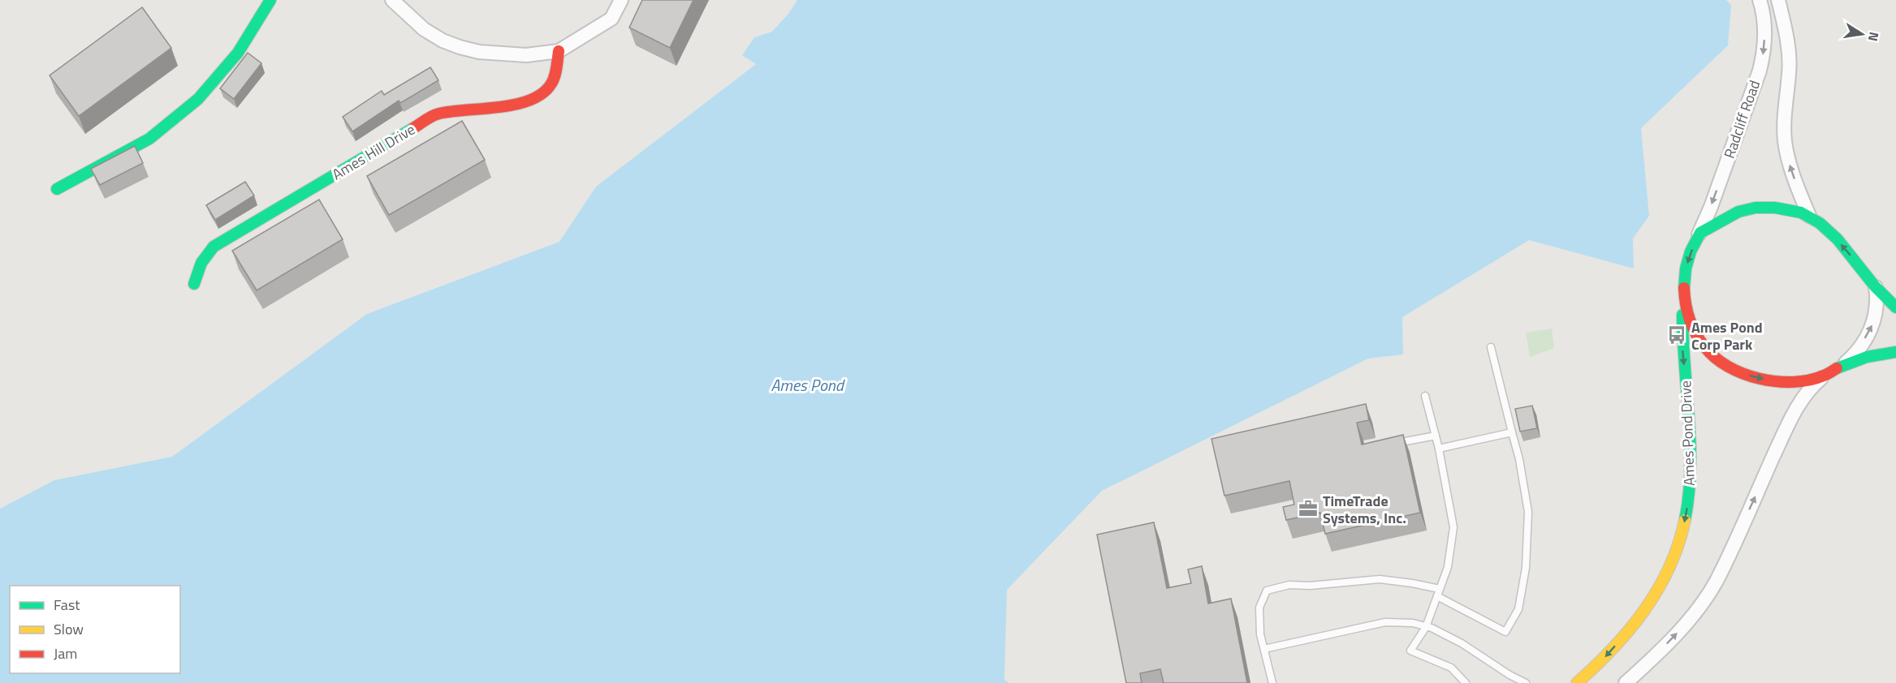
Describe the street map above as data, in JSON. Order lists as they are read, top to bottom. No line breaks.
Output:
{"streets":{"street":["Radcliff Road","Ames Hill Drive","Ames Pond Drive"]},"crossings":[["Radcliff Road","Ames Pond Drive"]],"water":["Ames Pond"],"places":{"bus stop":["Ames Pond Corp Park"],"office":["TimeTrade Systems, Inc."]},"legend":["Fast","Slow","Jam"],"north":"right"}
